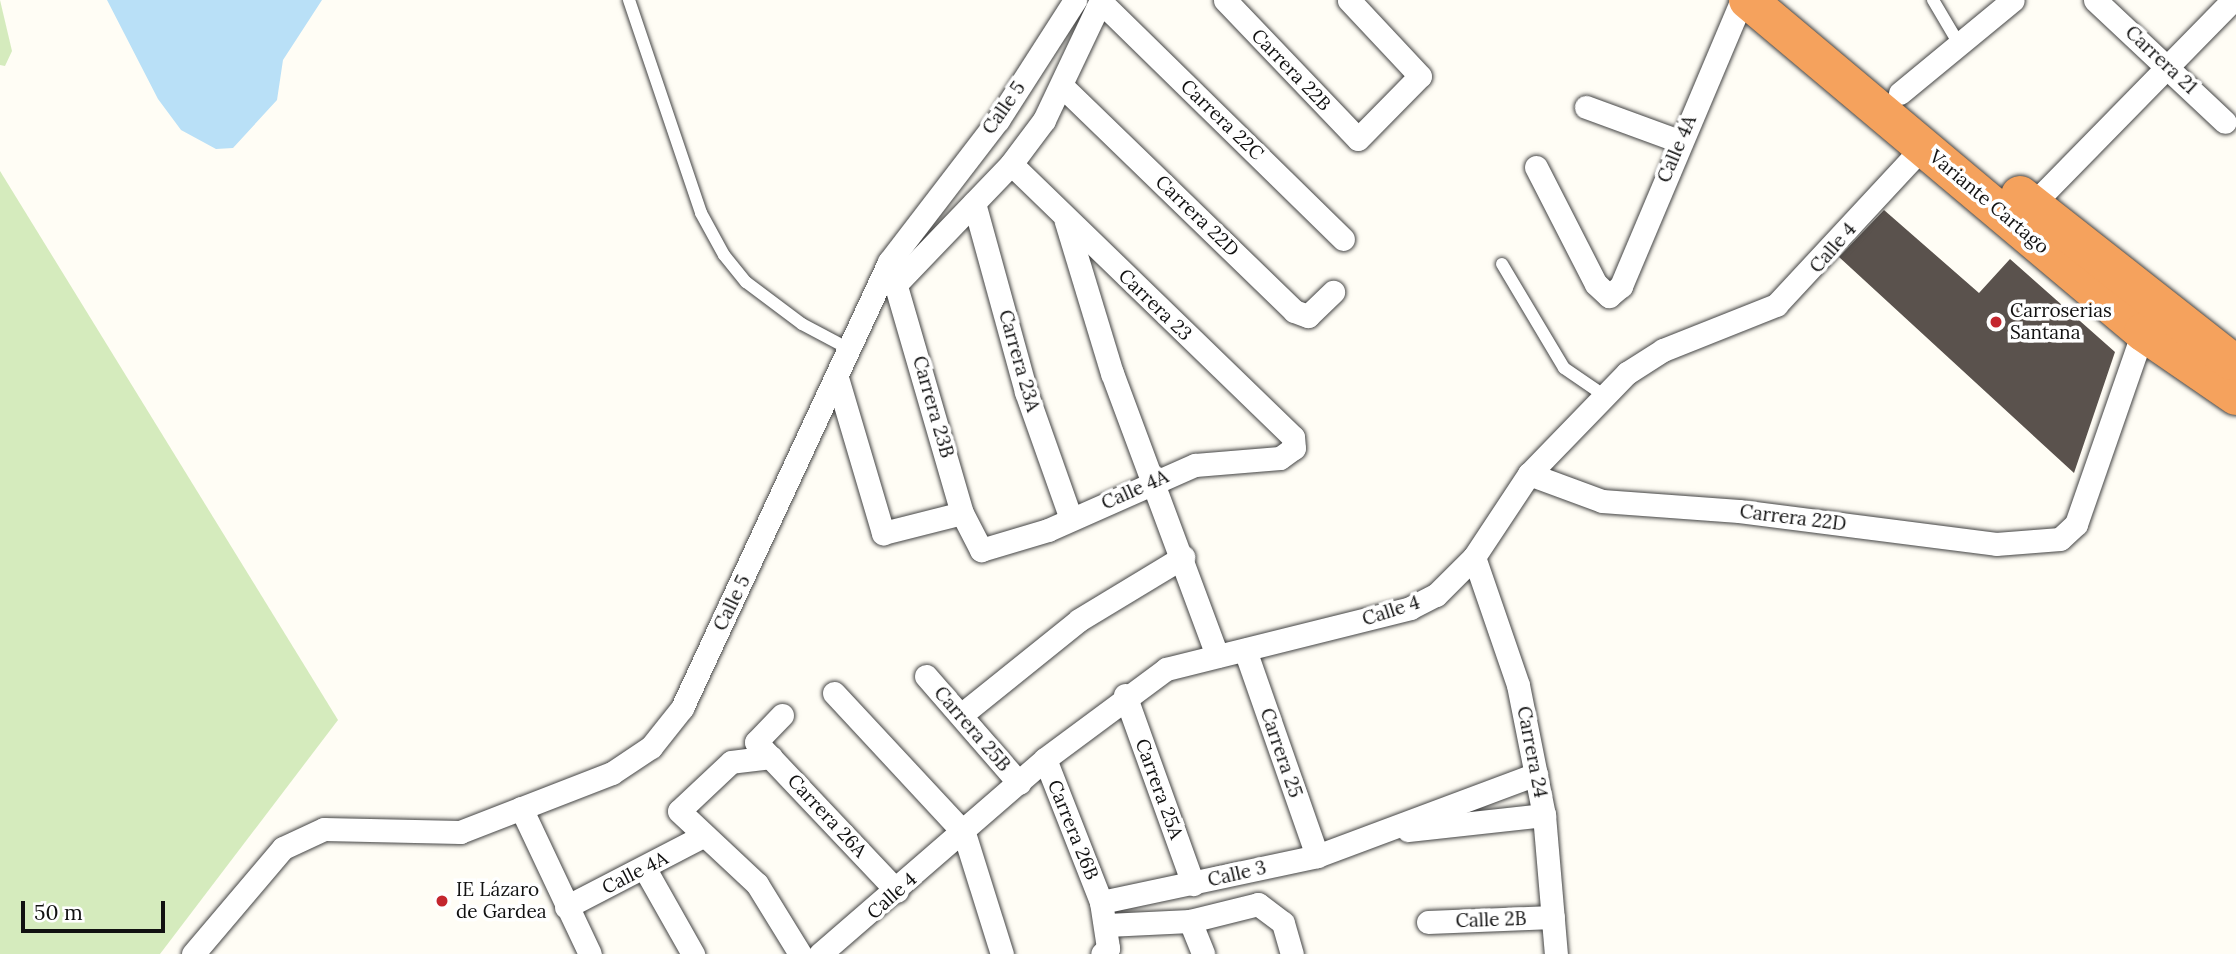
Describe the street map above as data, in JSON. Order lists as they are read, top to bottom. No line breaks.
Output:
{"streets":{"highway":["Variante Cartago"],"street":["Carrera 21","Carrera 22B","Calle 5","Carrera 22C","Calle 4A","Carrera 22D","Calle 4","Carrera 23","Carrera 23A","Carrera 23B","Carrera 25B","Carrera 24","Carrera 25","Carrera 25A","Carrera 26A","Carrera 26B","Calle 3","Calle 2B"]},"crossings":[["Calle 5","Carrera 23B"],["Calle 4A","Variante Cartago"],["Calle 4A","Carrera 23"],["Calle 4A","Carrera 23A"],["Calle 4A","Carrera 23B"],["Variante Cartago","Carrera 22D"],["Variante Cartago","Calle 4"],["Carrera 22D","Calle 4"],["Calle 4","Carrera 25B"],["Calle 4","Carrera 24"],["Calle 4","Carrera 25"],["Calle 4","Carrera 25A"],["Calle 4","Carrera 26A"],["Calle 4","Carrera 26B"],["Carrera 24","Calle 3"],["Carrera 24","Calle 2B"],["Carrera 25","Calle 3"],["Carrera 25A","Calle 3"],["Carrera 26B","Calle 3"]],"places":["Carroserias Santana","IE Lázaro de Gardea"],"scale_bar":"50 m"}
